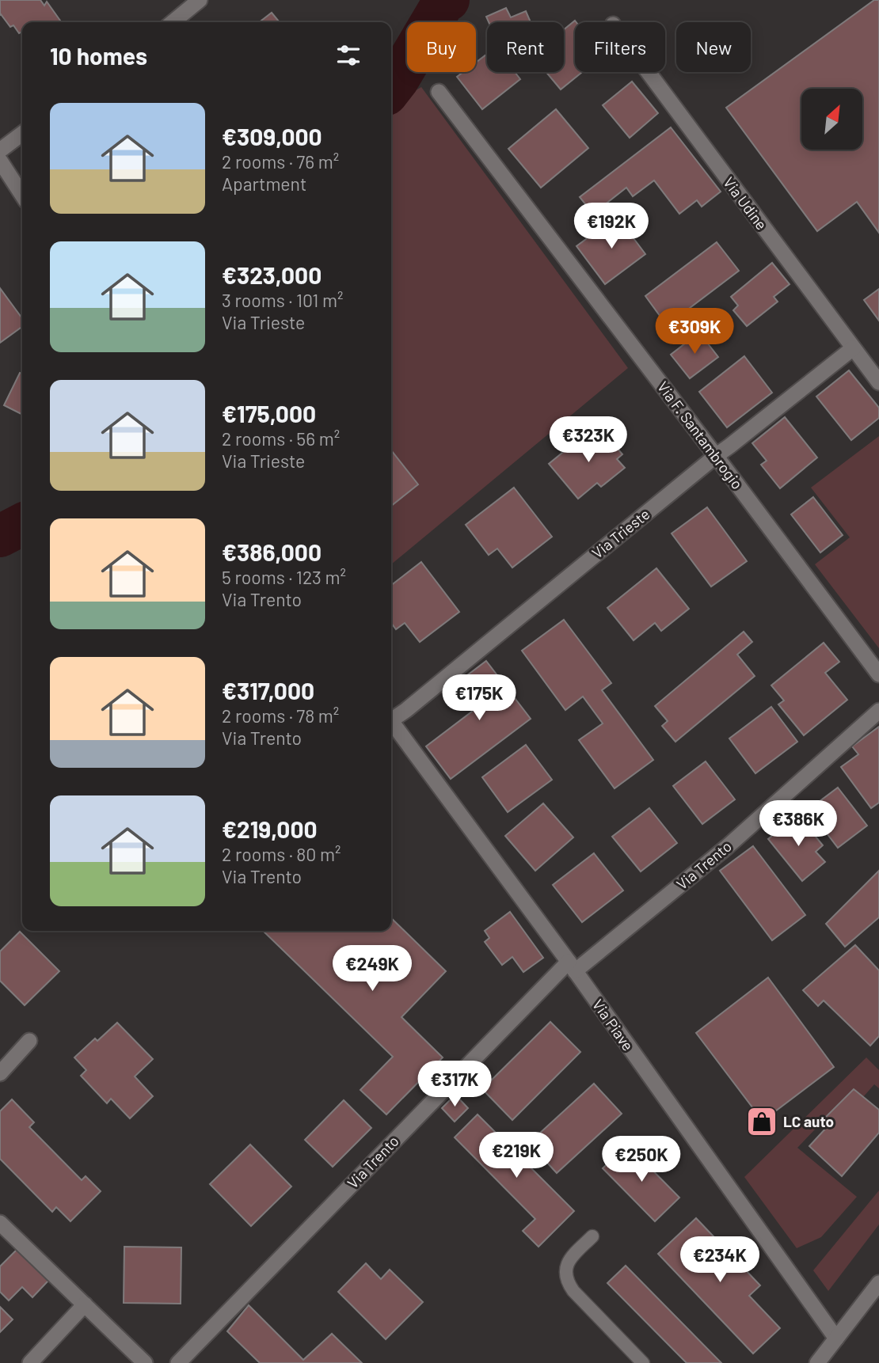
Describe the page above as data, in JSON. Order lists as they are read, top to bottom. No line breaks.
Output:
{"streets":{"street":["Via Udine","Via F. Santambrogio","Via Trieste","Via Trento","Via Piave"]},"crossings":[["Via Udine","Via Trieste"],["Via F. Santambrogio","Via Trieste"],["Via Trento","Via Piave"]],"places":{"shop":["LC auto"]},"north":"top right","page":{"chip":["Buy","Rent","Filters","New"],"heading":"10 homes","list":[{"name":"€309,000","note":"2 rooms · 76 m² · Apartment"},{"name":"€323,000","note":"3 rooms · 101 m² · Via Trieste"},{"name":"€175,000","note":"2 rooms · 56 m² · Via Trieste"},{"name":"€386,000","note":"5 rooms · 123 m² · Via Trento"},{"name":"€317,000","note":"2 rooms · 78 m² · Via Trento"},{"name":"€219,000","note":"2 rooms · 80 m² · Via Trento"}],"price":["€192K","€309K","€323K","€175K","€386K","€249K","€317K","€219K","€250K","€234K"]}}
